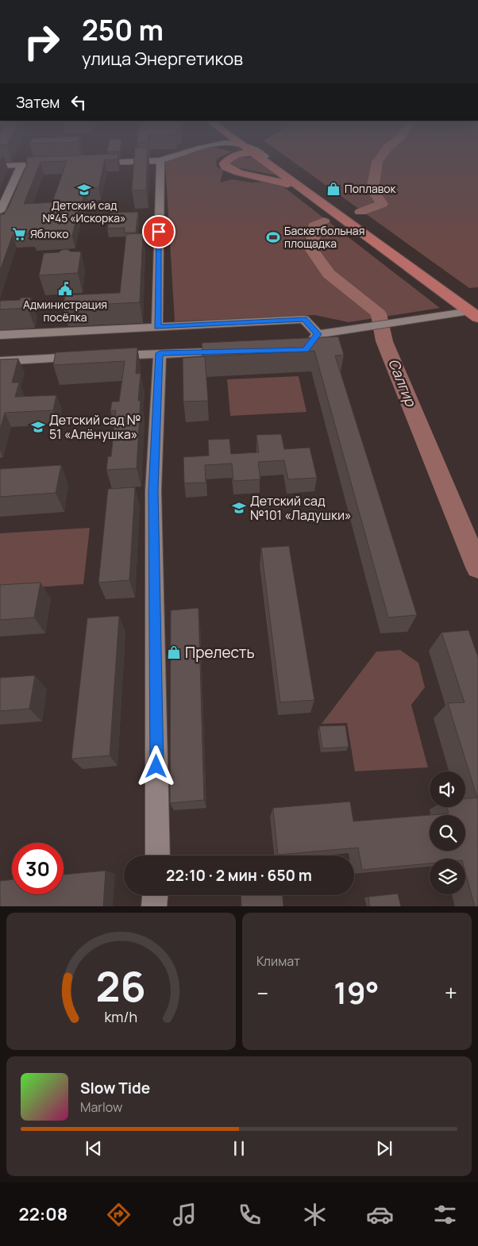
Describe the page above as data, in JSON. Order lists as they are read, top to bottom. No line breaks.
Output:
{"water":["Салгир"],"places":{"shop":["Поплавок","Прелесть"],"school or university":["Детский сад №45 «Искорка»","Детский сад № 51 «Алёнушка»","Детский сад №101 «Ладушки»"],"supermarket":["Яблоко"],"sports":["Баскетбольная площадка"],"public building":["Администрация посёлка"]},"page":{"turn":["250 m","улица Энергетиков"],"then":"Затем","limit":"30","trip":"22:10 · 2 мин · 650 m","tile":"Климат","heat":["−","19°","+"],"song":["Slow Tide","Marlow"],"tabs":"22:08","gauge":["26","km/h"]}}
